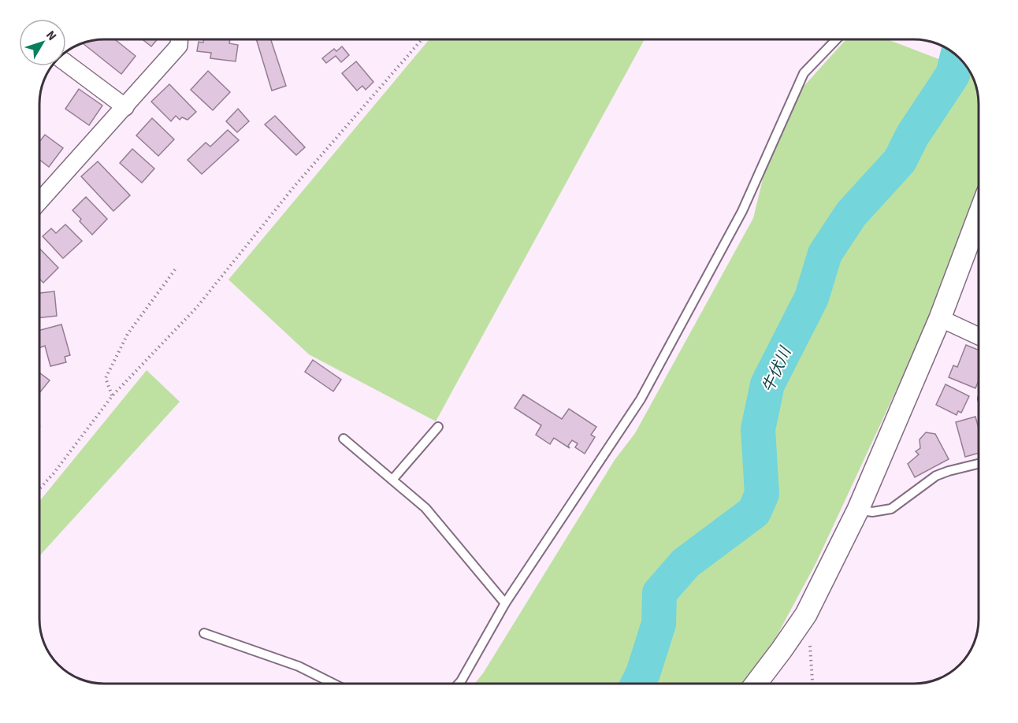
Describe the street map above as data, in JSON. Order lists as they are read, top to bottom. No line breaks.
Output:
{"water":["牛伏川"],"north":"top right"}
